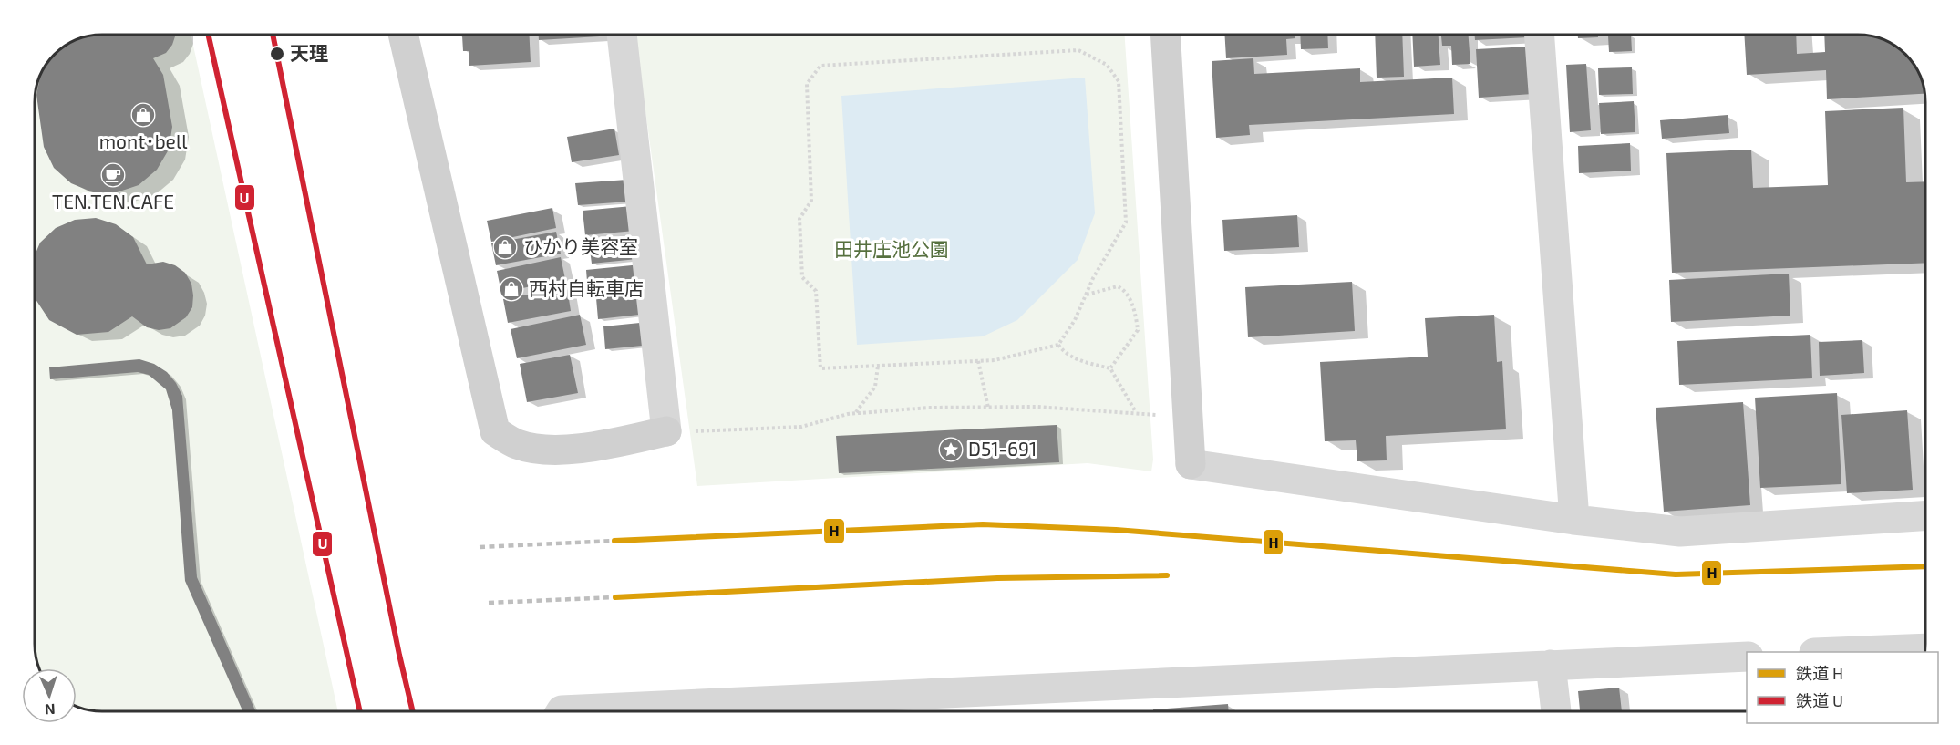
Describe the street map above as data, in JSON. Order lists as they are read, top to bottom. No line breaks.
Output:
{"parks":["田井庄池公園"],"places":{"other":["天理"],"shop":["mont･bell","ひかり美容室","西村自転車店"],"cafe":["TEN.TEN.CAFE"],"place":["D51-691"]},"lines":["rail line U","rail line H"],"legend":["鉄道 H","鉄道 U"],"north":"bottom"}
